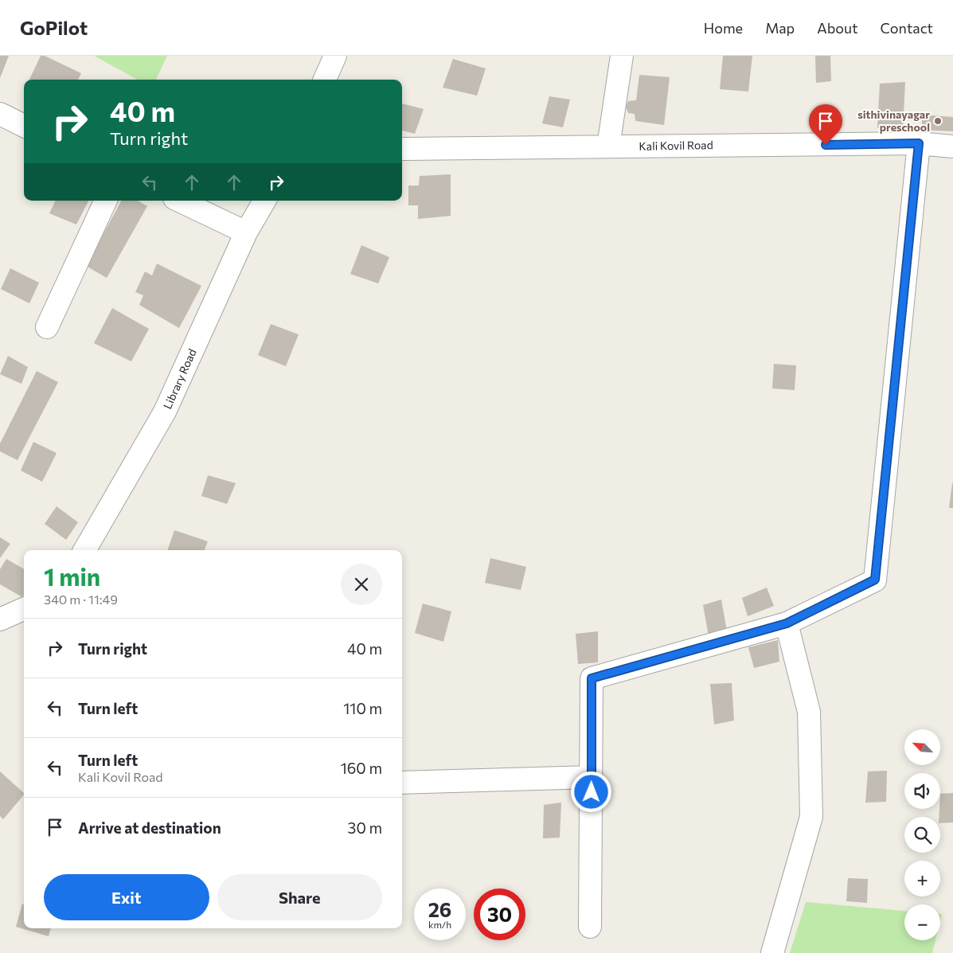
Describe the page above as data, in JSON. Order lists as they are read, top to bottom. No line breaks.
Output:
{"streets":{"street":["Kali Kovil Road","Library Road"]},"places":["sithivinayagar preschool"],"north":"top left","page":{"header":"GoPilot","nav":["Home","Map","About","Contact"],"turn":["40 m","Turn right"],"heading":["1 min","340 m · 11:49"],"list":[{"name":"Turn right","value":"40 m"},{"name":"Turn left","value":"110 m"},{"name":"Turn left","note":"Kali Kovil Road","value":"160 m"},{"name":"Arrive at destination","value":"30 m"}],"map_buttons":["+","−"],"buttons":["Exit","Share"],"speed":"26 km/h","limit":"30"}}
